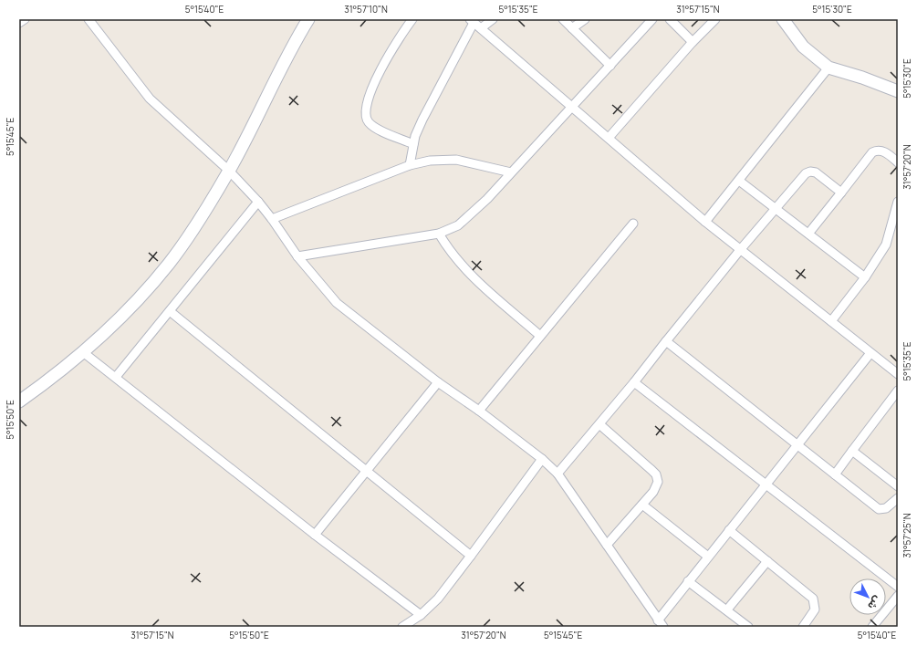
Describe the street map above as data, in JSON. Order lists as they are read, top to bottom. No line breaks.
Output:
{"north":"bottom right","coordinates":["5°15'40\"E","31°57'10\"N","5°15'35\"E","31°57'15\"N","5°15'30\"E","5°15'45\"E","31°57'20\"N","5°15'50\"E","31°57'25\"N"]}
